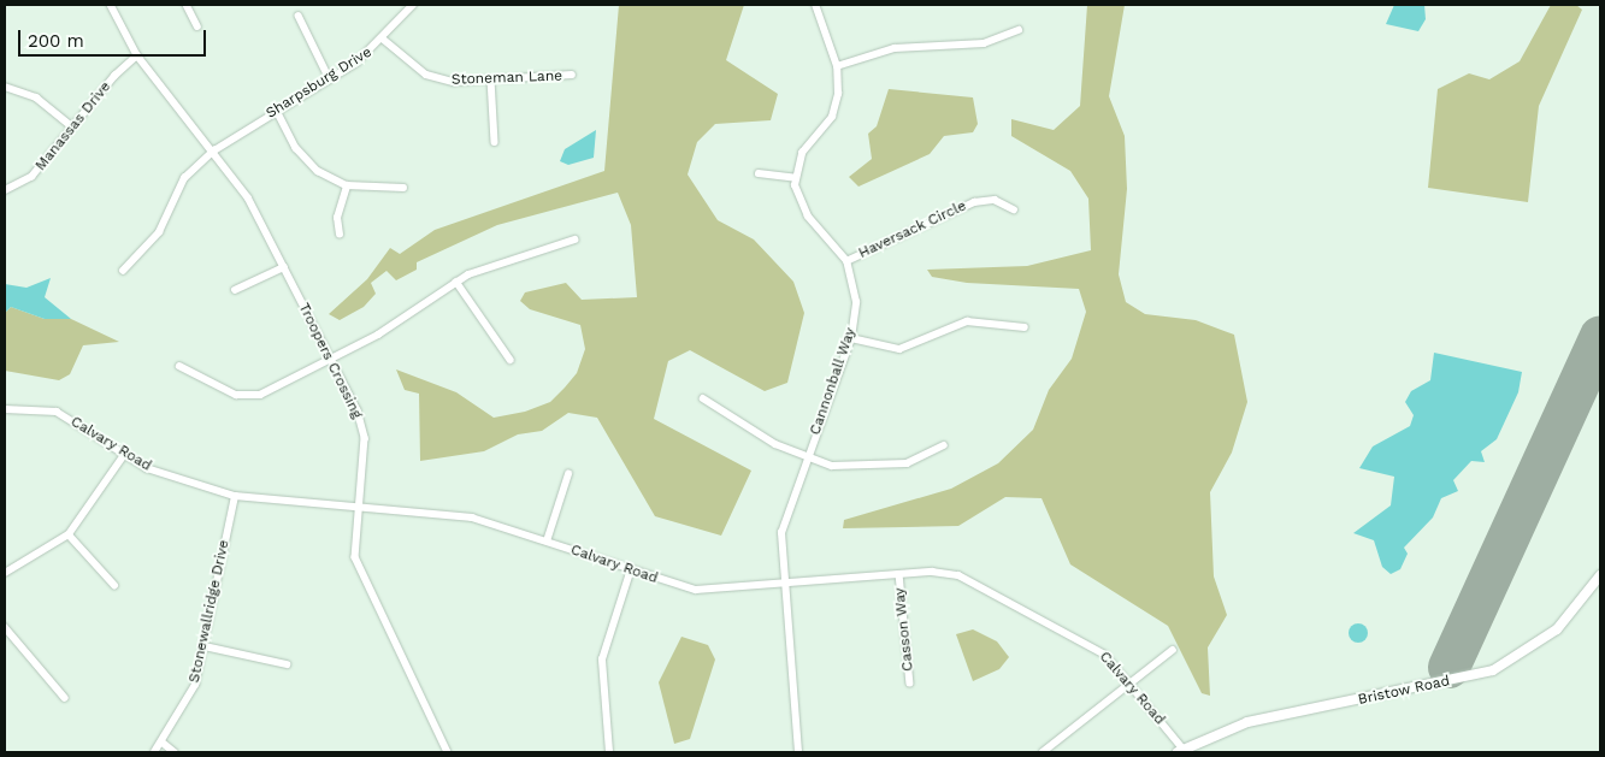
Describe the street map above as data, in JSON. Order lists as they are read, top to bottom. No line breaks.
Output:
{"streets":{"main road":["Bristow Road"],"street":["Stoneman Lane","Sharpsburg Drive","Manassas Drive","Haversack Circle","Troopers Crossing","Cannonball Way","Calvary Road","Stonewallridge Drive","Casson Way"]},"crossings":[["Stoneman Lane","Sharpsburg Drive"],["Sharpsburg Drive","Troopers Crossing"],["Manassas Drive","Troopers Crossing"],["Haversack Circle","Cannonball Way"],["Troopers Crossing","Calvary Road"],["Cannonball Way","Calvary Road"],["Calvary Road","Stonewallridge Drive"],["Calvary Road","Casson Way"],["Calvary Road","Bristow Road"]],"scale_bar":"200 m"}
